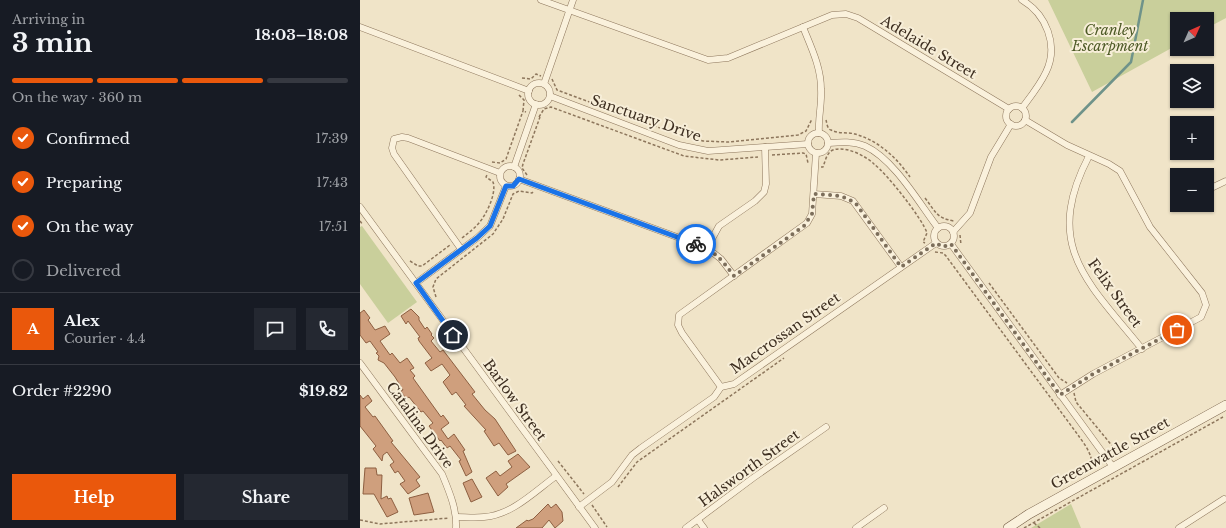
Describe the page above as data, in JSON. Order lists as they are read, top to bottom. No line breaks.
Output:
{"streets":{"main road":["Greenwattle Street"],"street":["Adelaide Street","Sanctuary Drive","Felix Street","Maccrossan Street","Barlow Street","Catalina Drive","Halsworth Street"]},"crossings":[["Maccrossan Street","Barlow Street"]],"parks":["Cranley Escarpment"],"north":"top right","page":{"heading":["3 min","Arriving in","18:03–18:08"],"panel":["Alex","Courier · 4.4","Order #2290","$19.82"],"map_buttons":["+","−"],"bar":"On the way · 360 m","list":[["Confirmed","17:39"],["Preparing","17:43"],["On the way","17:51"],"Delivered"],"round":"A","buttons":["Help","Share"]}}
